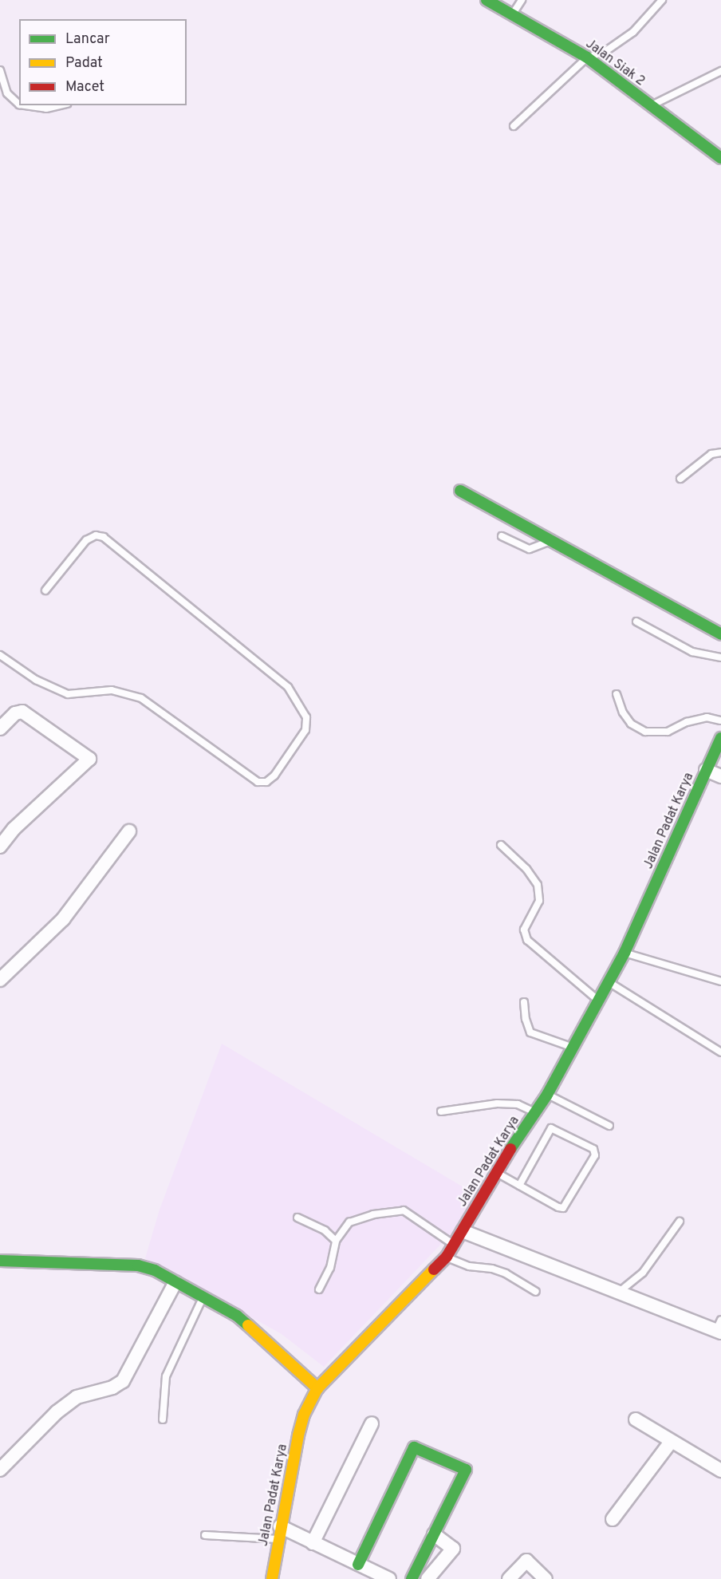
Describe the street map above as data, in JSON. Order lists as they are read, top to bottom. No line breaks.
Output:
{"streets":{"main road":["Jalan Siak 2","Jalan Padat Karya"]},"legend":["Lancar","Padat","Macet"]}
